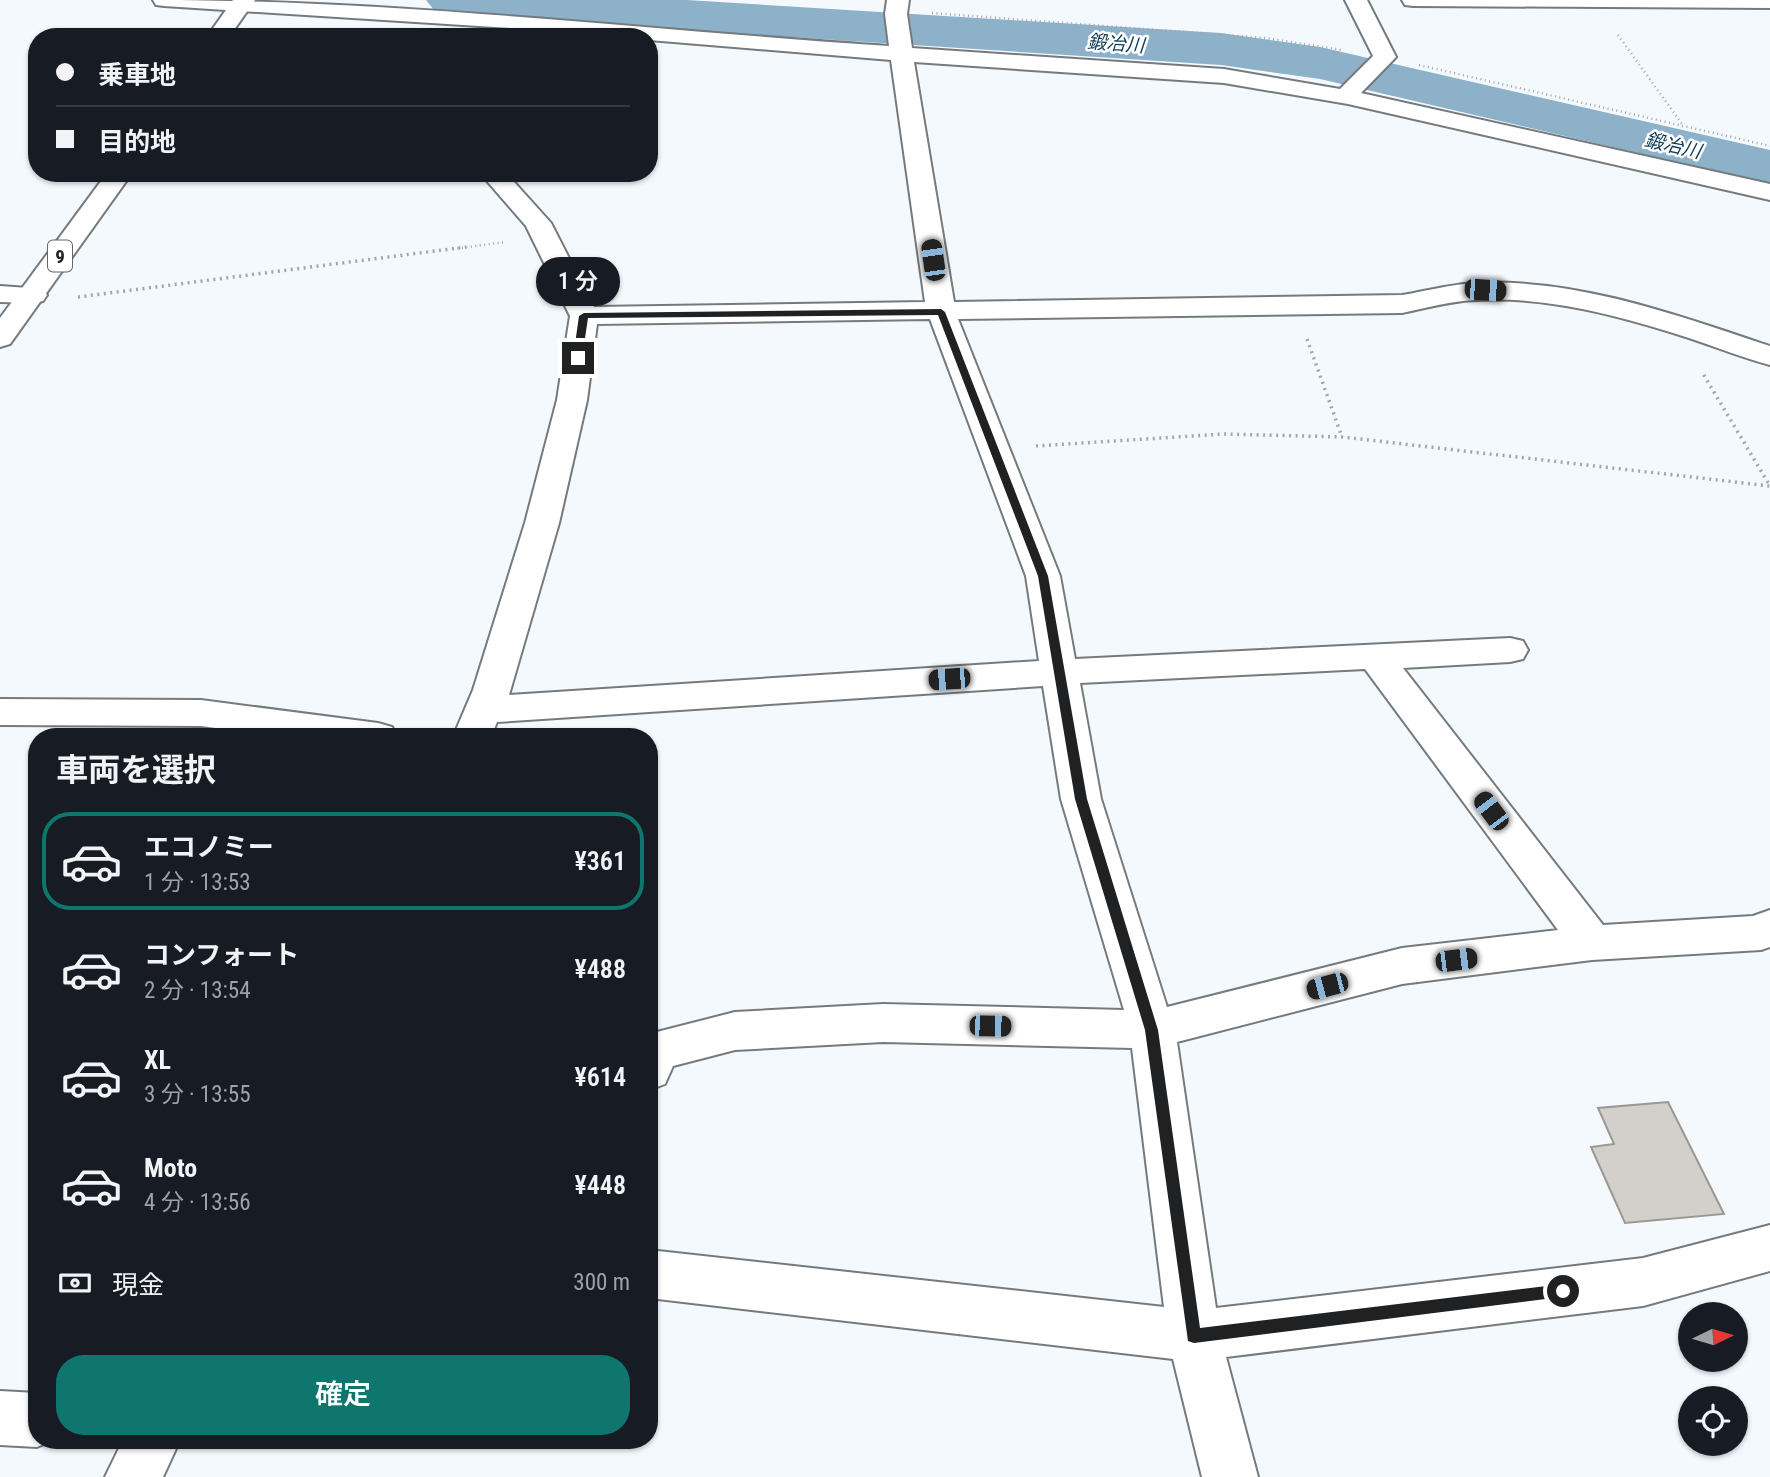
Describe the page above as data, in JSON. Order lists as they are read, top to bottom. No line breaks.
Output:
{"streets":{"street":["9"]},"water":["鍛冶川"],"north":"right","page":{"banner":["乗車地","目的地"],"bubble":"1 分","heading":"車両を選択","list":[{"name":"エコノミー","note":"1 分 · 13:53","value":"¥361"},{"name":"コンフォート","note":"2 分 · 13:54","value":"¥488"},{"name":"XL","note":"3 分 · 13:55","value":"¥614"},{"name":"Moto","note":"4 分 · 13:56","value":"¥448"}],"pay":["現金","300 m"],"buttons":"確定"}}
